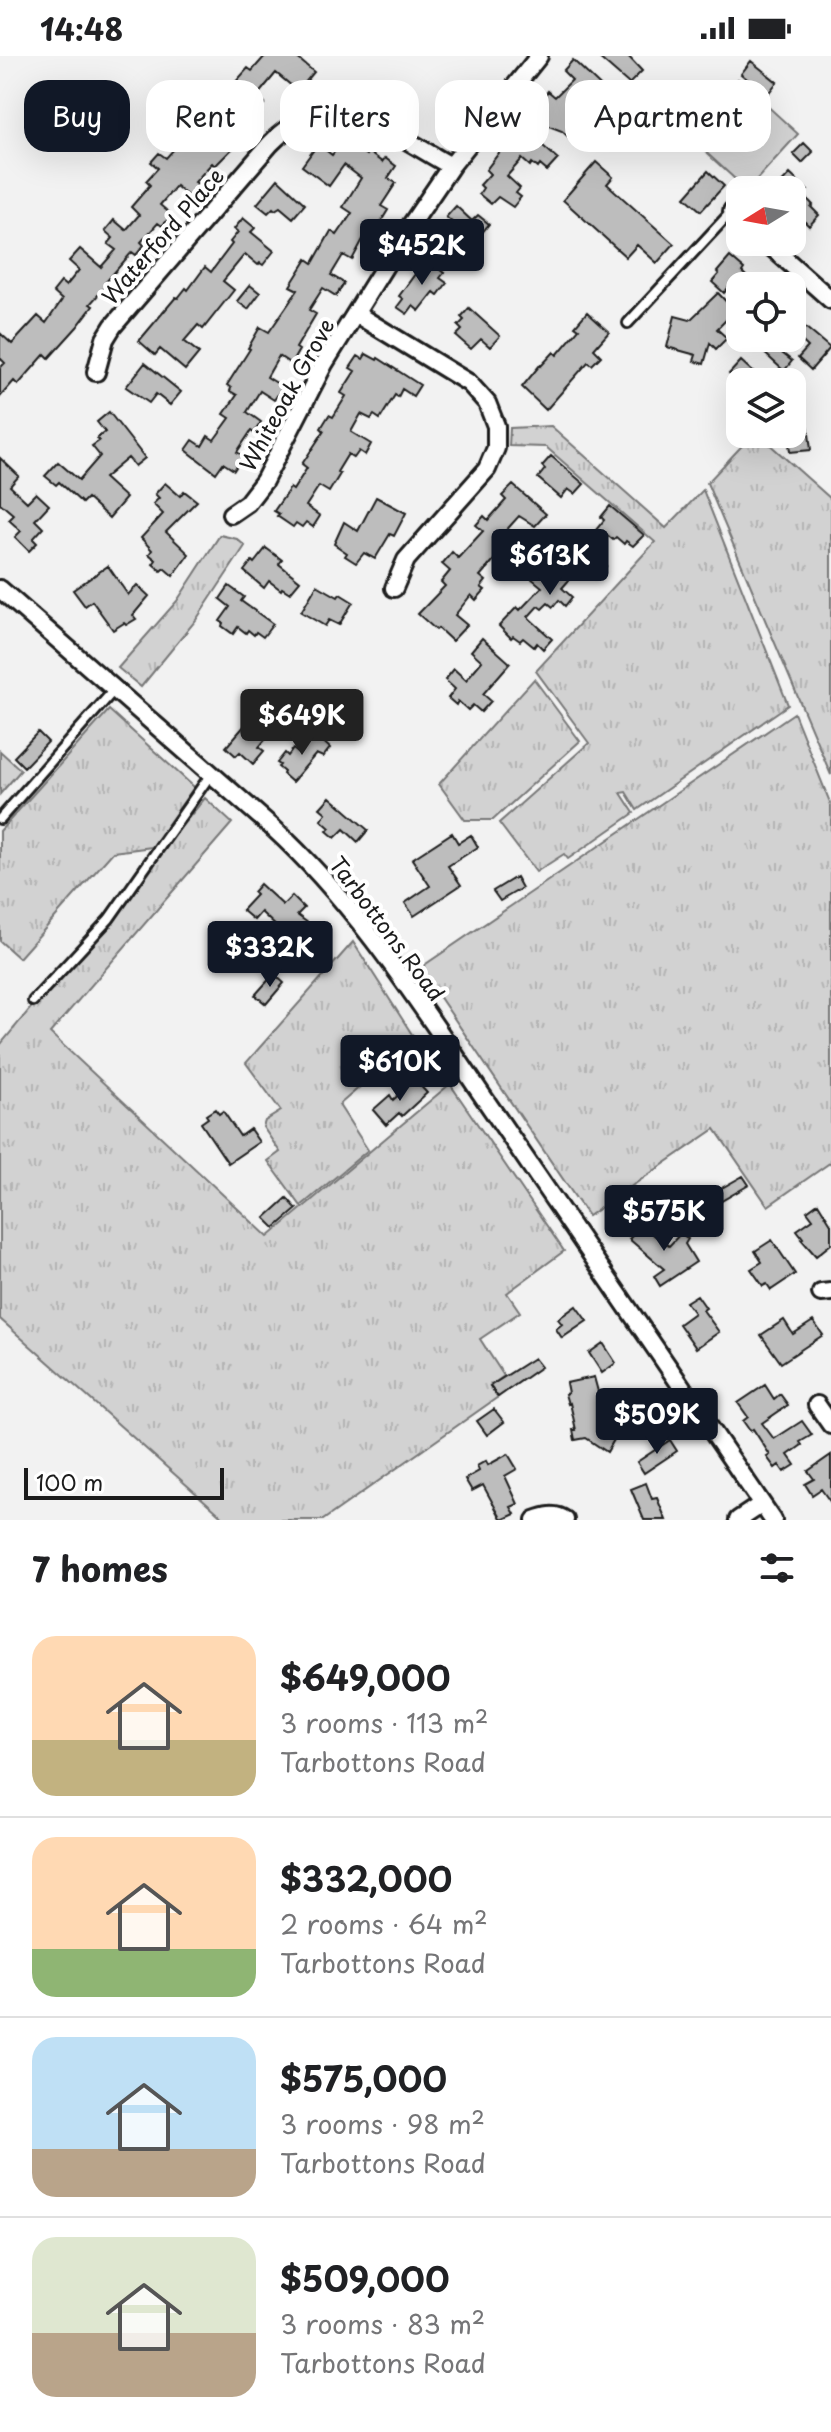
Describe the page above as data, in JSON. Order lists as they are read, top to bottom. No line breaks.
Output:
{"streets":{"street":["Waterford Place","Whiteoak Grove","Tarbottons Road"]},"crossings":[["Waterford Place","Whiteoak Grove"]],"scale_bar":"100 m","north":"left","page":{"status":"14:48","chip":["Buy","Rent","Filters","New","Apartment"],"price":["$452K","$613K","$649K","$332K","$610K","$575K","$509K"],"scale":"100 m","heading":"7 homes","list":[{"name":"$649,000","note":"3 rooms · 113 m² · Tarbottons Road"},{"name":"$332,000","note":"2 rooms · 64 m² · Tarbottons Road"},{"name":"$575,000","note":"3 rooms · 98 m² · Tarbottons Road"},{"name":"$509,000","note":"3 rooms · 83 m² · Tarbottons Road"}]}}
